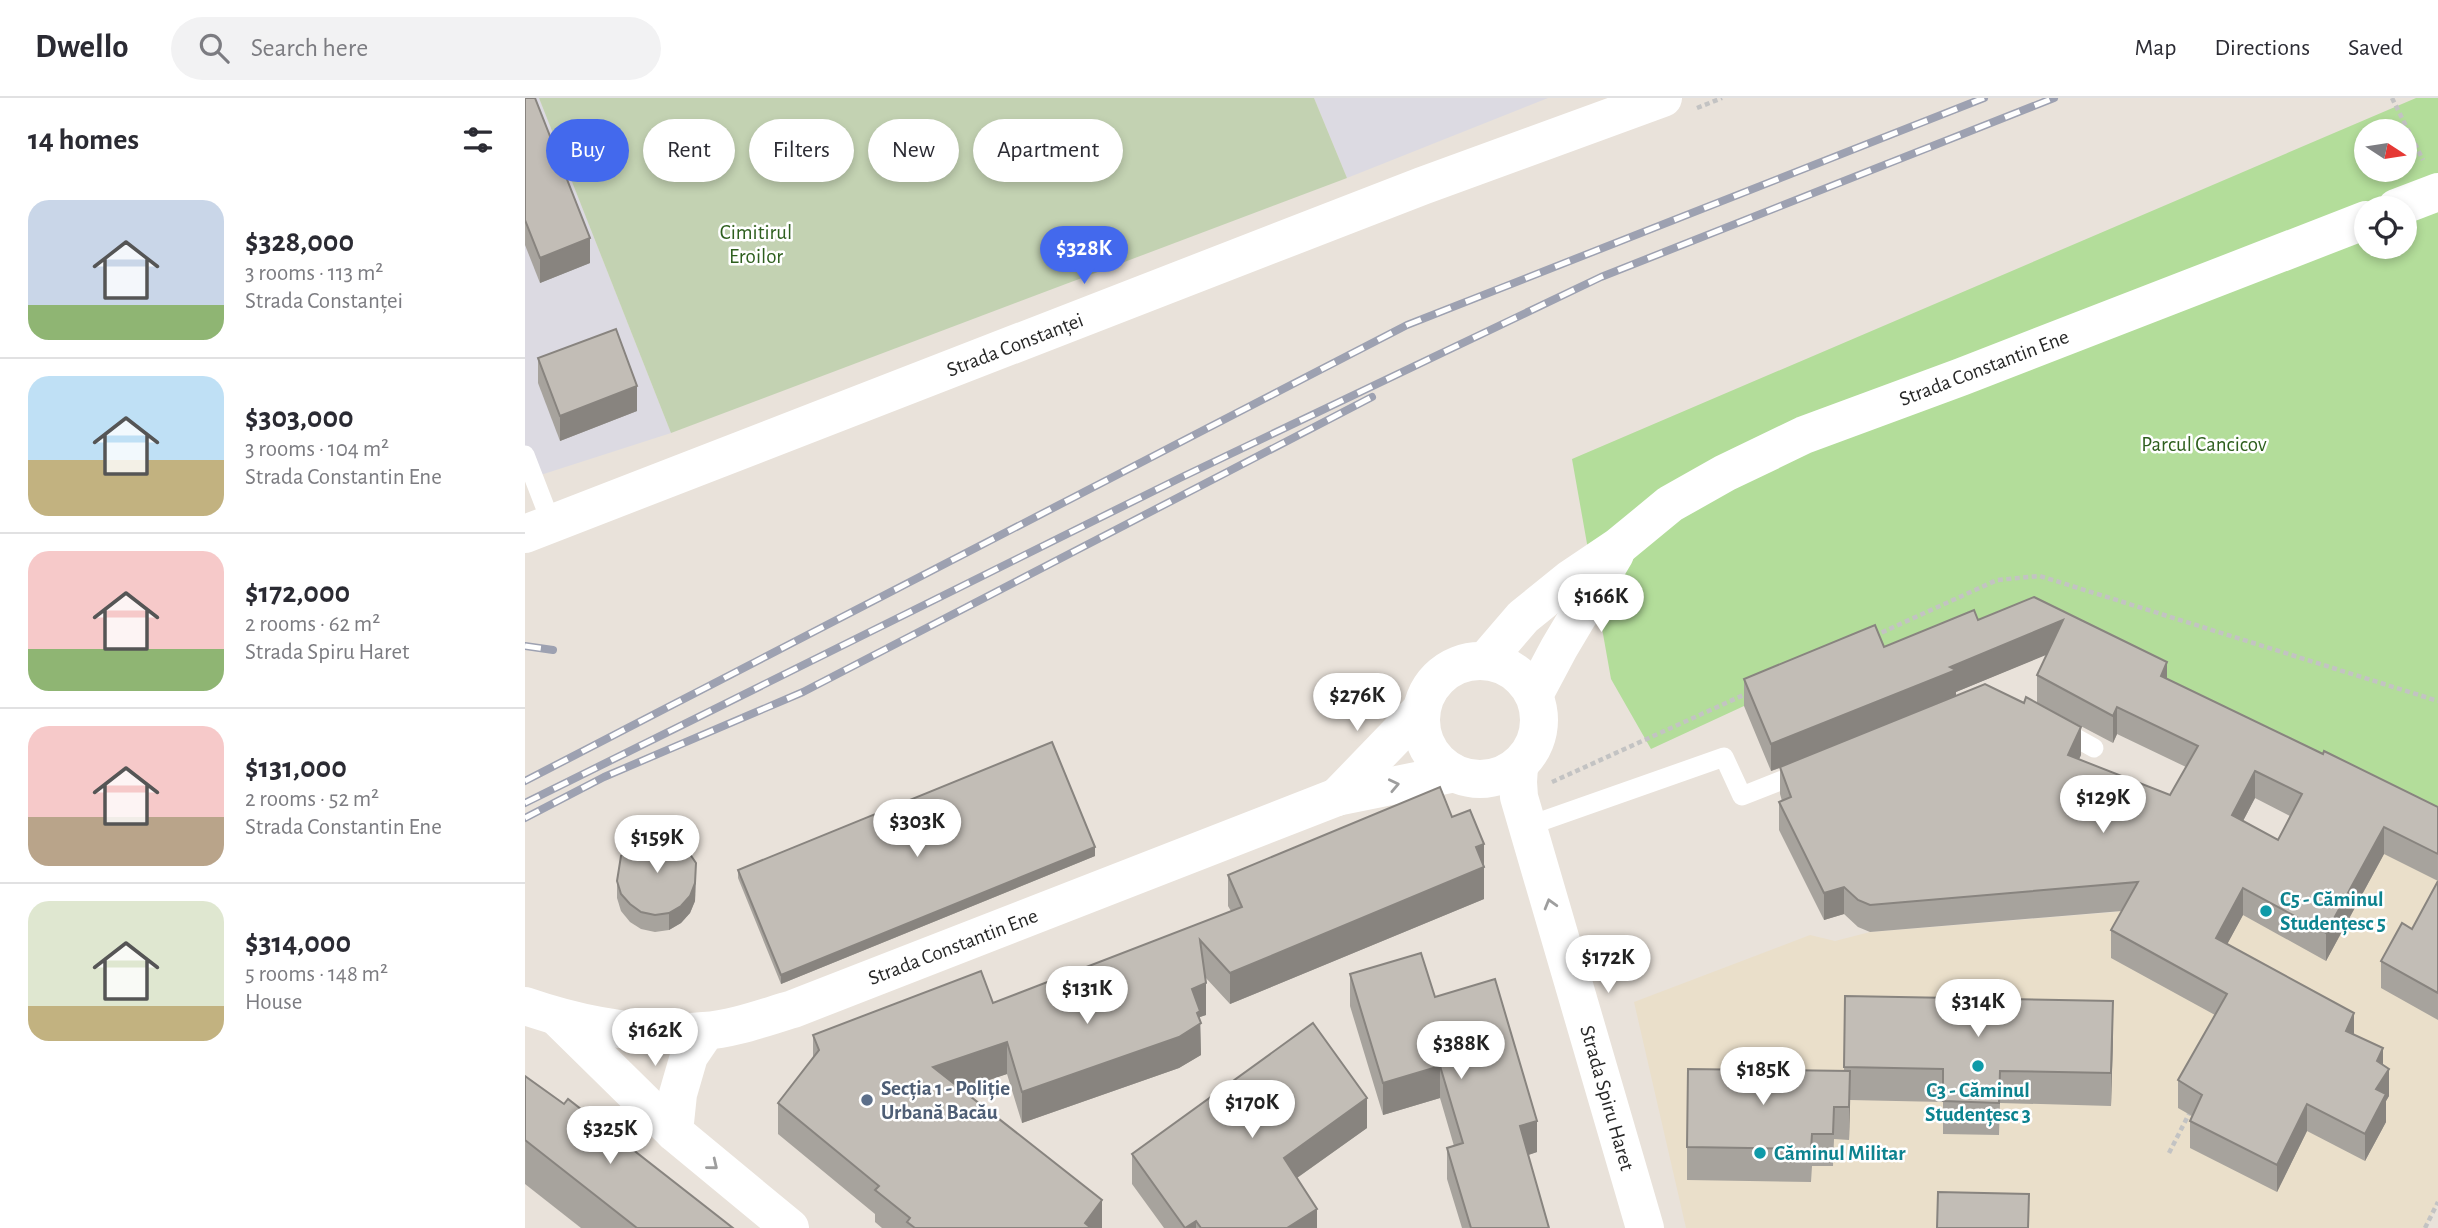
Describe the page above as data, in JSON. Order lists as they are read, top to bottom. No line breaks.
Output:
{"streets":{"main road":["Strada Constanței","Strada Constantin Ene","Strada Spiru Haret"]},"crossings":[["Strada Constantin Ene","Strada Spiru Haret"]],"one_way":["Strada Spiru Haret"],"parks":["Cimitirul Eroilor","Parcul Cancicov"],"places":["C5 - Căminul Studențesc 5","C3 - Căminul Studențesc 3","Secția 1 - Poliție Urbană Bacău","Căminul Militar"],"north":"right","page":{"header":"Dwello","search":"Search here","nav":["Map","Directions","Saved"],"heading":"14 homes","chip":["Buy","Rent","Filters","New","Apartment"],"list":[{"name":"$328,000","note":"3 rooms · 113 m² · Strada Constanței"},{"name":"$303,000","note":"3 rooms · 104 m² · Strada Constantin Ene"},{"name":"$172,000","note":"2 rooms · 62 m² · Strada Spiru Haret"},{"name":"$131,000","note":"2 rooms · 52 m² · Strada Constantin Ene"},{"name":"$314,000","note":"5 rooms · 148 m² · House"}],"price":["$328K","$166K","$276K","$129K","$303K","$159K","$172K","$131K","$314K","$162K","$388K","$185K","$170K","$325K"]}}
